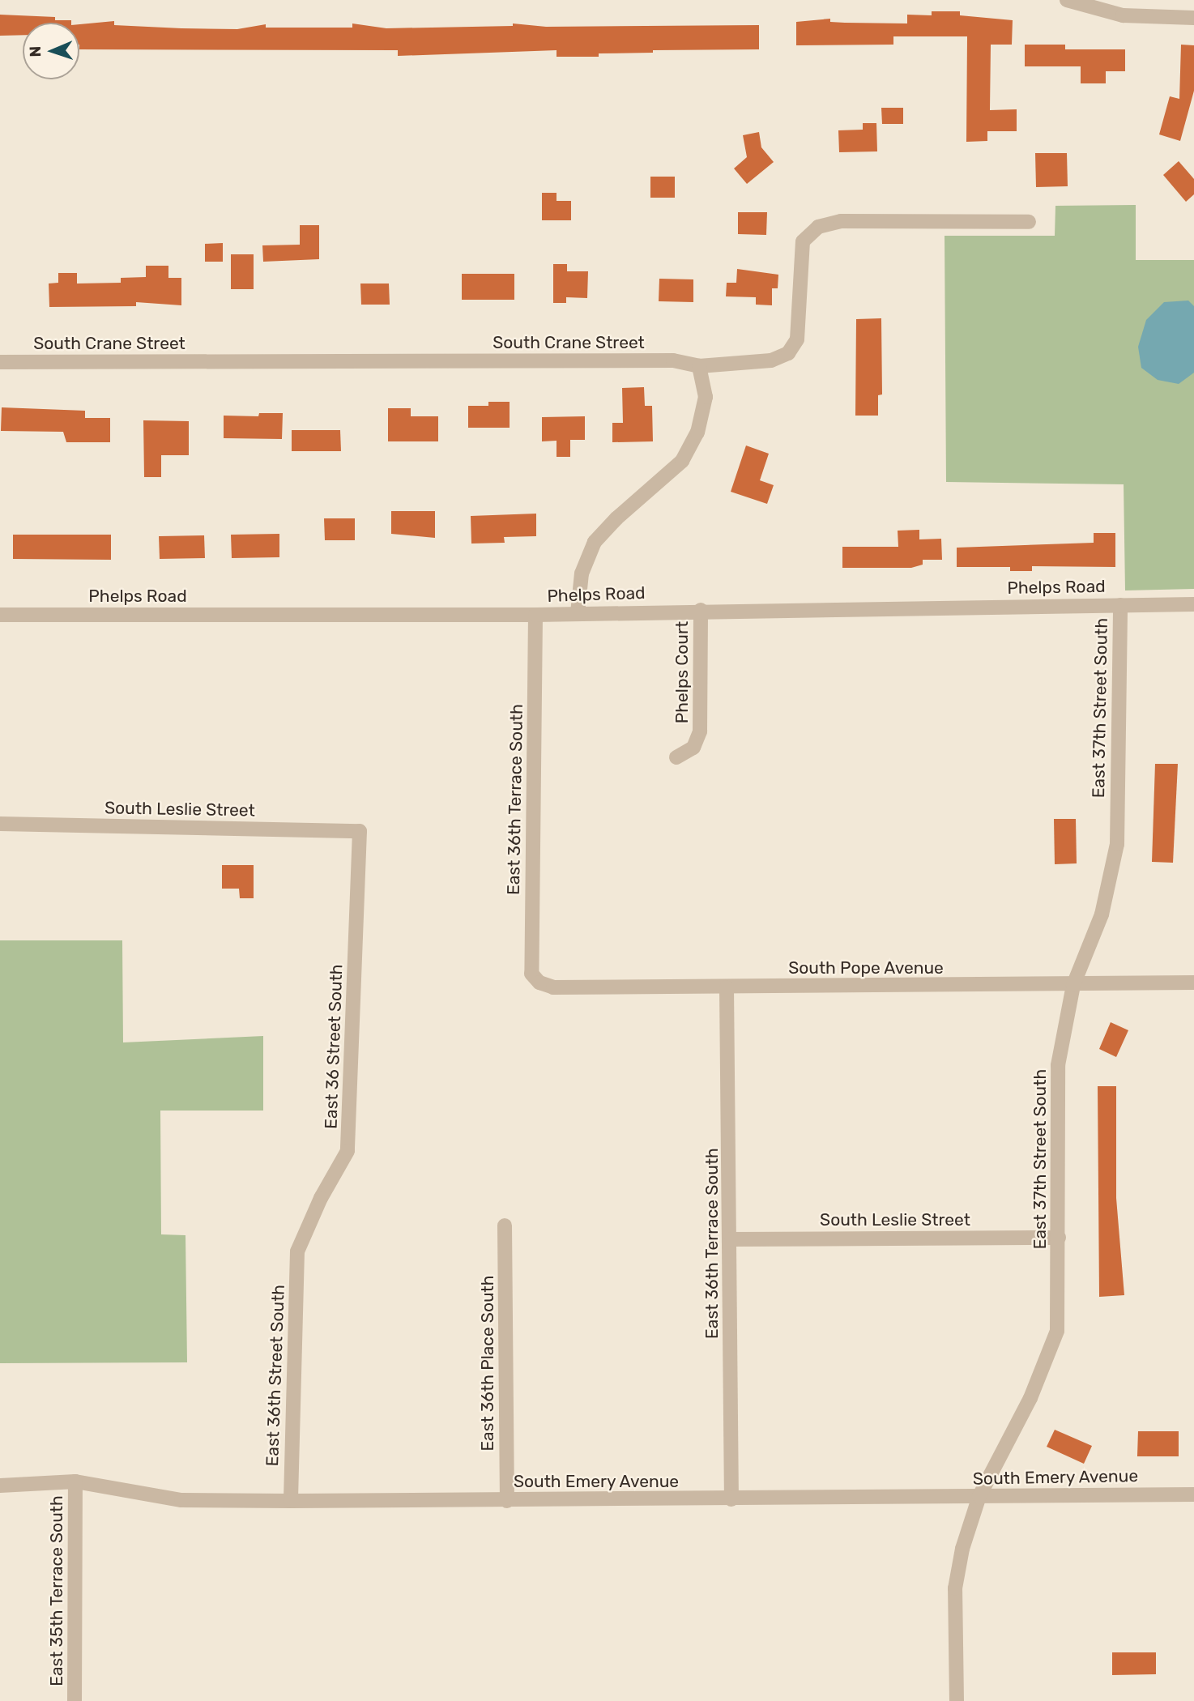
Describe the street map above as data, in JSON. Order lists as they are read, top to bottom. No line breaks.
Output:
{"streets":{"street":["South Crane Street","Phelps Road","Phelps Court","East 37th Street South","East 36th Terrace South","South Leslie Street","South Pope Avenue","East 36 Street South","East 36th Place South","East 36th Street South","South Emery Avenue","East 35th Terrace South"]},"crossings":[["Phelps Road","Phelps Court"],["Phelps Road","East 37th Street South"],["Phelps Road","East 36th Terrace South"],["East 37th Street South","South Leslie Street"],["East 37th Street South","South Pope Avenue"],["East 37th Street South","South Emery Avenue"],["East 36th Terrace South","South Leslie Street"],["East 36th Terrace South","South Pope Avenue"],["East 36th Terrace South","South Emery Avenue"],["South Leslie Street","East 36 Street South"],["East 36 Street South","East 36th Street South"],["East 36th Place South","South Emery Avenue"],["East 36th Street South","South Emery Avenue"],["South Emery Avenue","East 35th Terrace South"]],"north":"left"}
